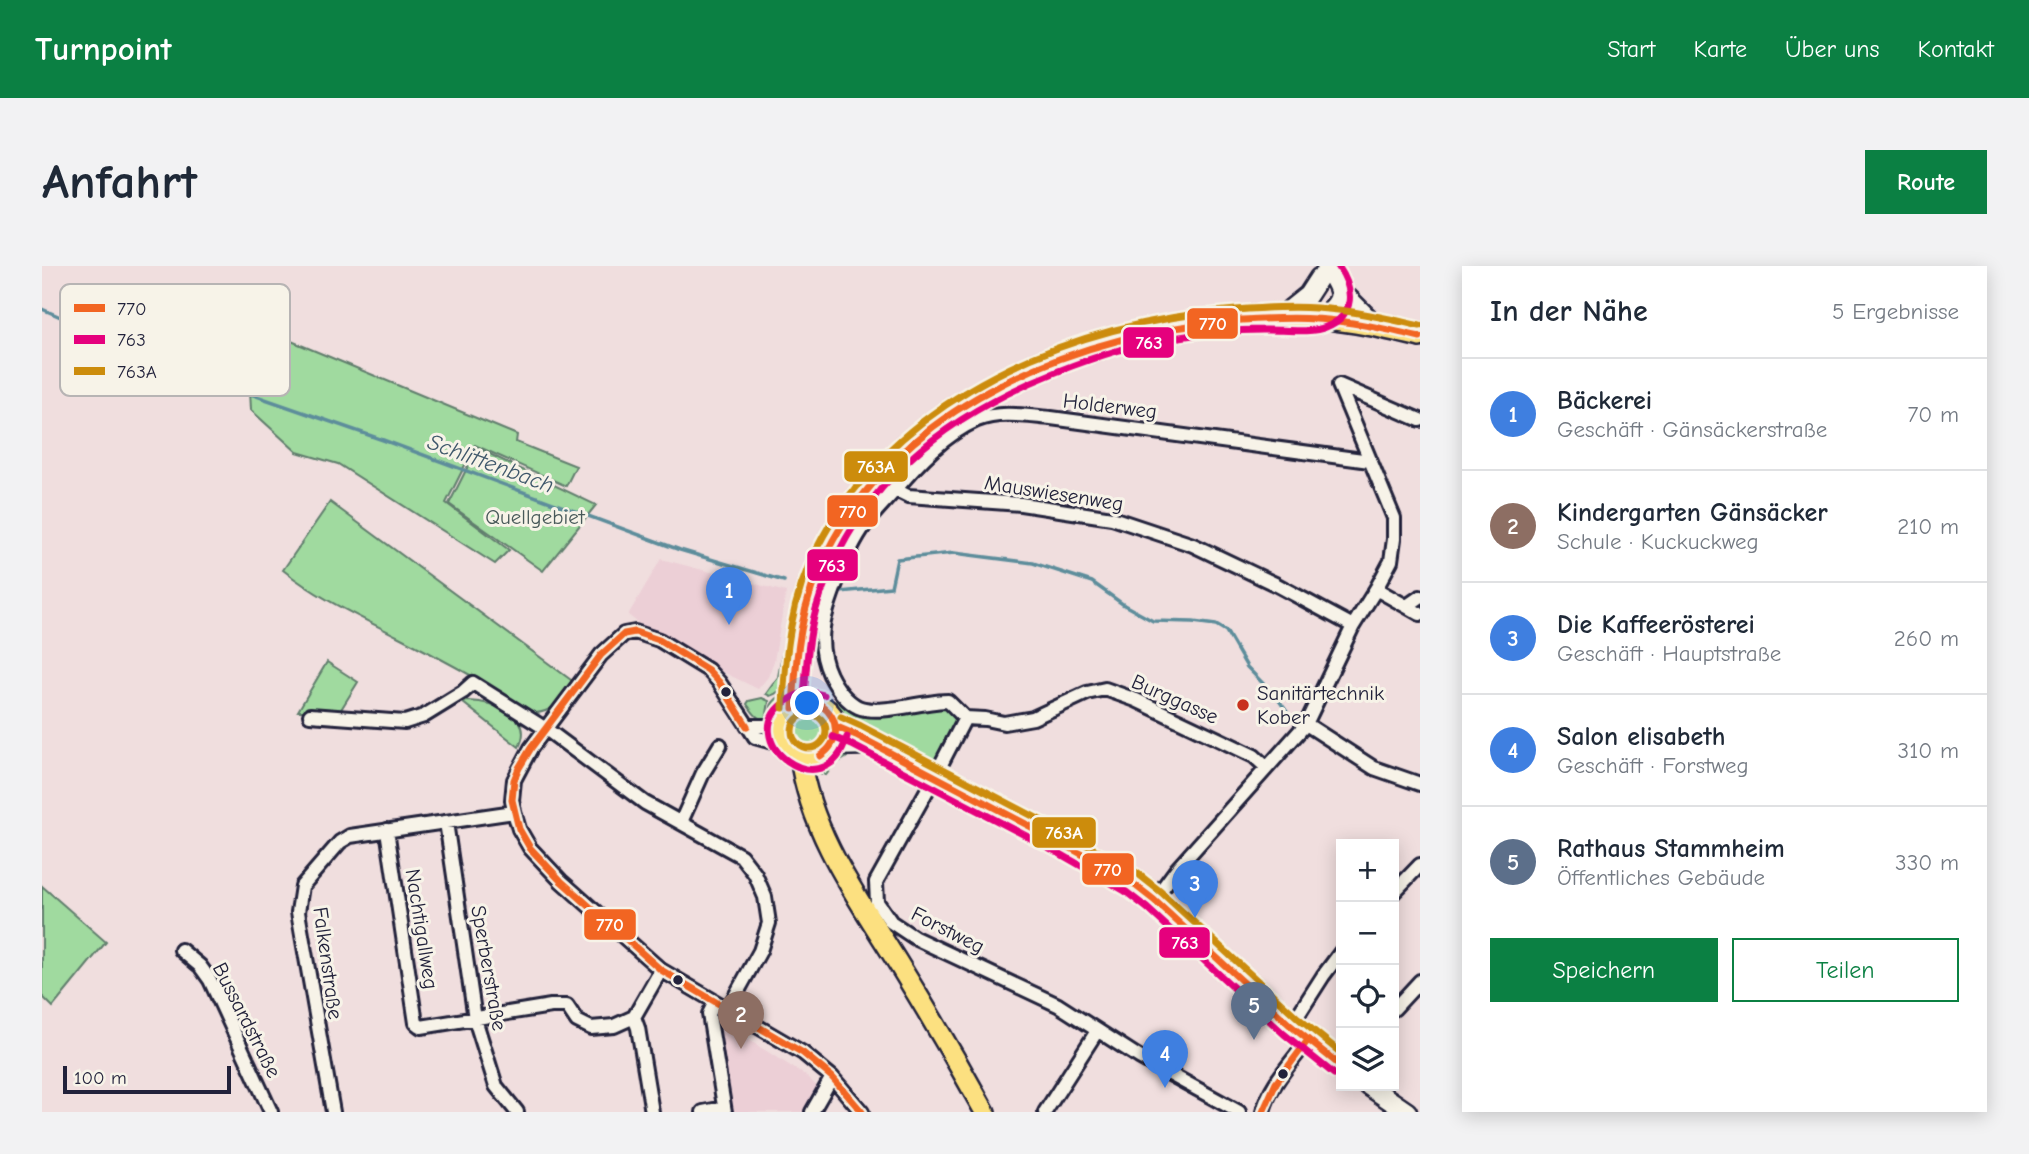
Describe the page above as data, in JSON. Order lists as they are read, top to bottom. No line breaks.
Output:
{"streets":{"street":["Holderweg","Mauswiesenweg","Burggasse","Nachtigallweg","Forstweg","Falkenstraße","Sperberstraße","Bussardstraße"]},"crossings":[["Holderweg","Mauswiesenweg"],["Holderweg","Burggasse"],["Nachtigallweg","Falkenstraße"],["Nachtigallweg","Sperberstraße"],["Falkenstraße","Sperberstraße"]],"water":["Schlittenbach"],"parks":["Quellgebiet"],"places":["Sanitärtechnik Kober"],"lines":["transit line 763","transit line 763A","transit line 770"],"legend":["770","763","763A"],"scale_bar":"100 m","page":{"header":"Turnpoint","nav":["Start","Karte","Über uns","Kontakt"],"buttons":["Route",["Speichern","Teilen"]],"title":"Anfahrt","heading":["In der Nähe","5 Ergebnisse"],"list":[{"mark":"1","name":"Bäckerei","note":"Geschäft · Gänsäckerstraße","value":"70 m"},{"mark":"2","name":"Kindergarten Gänsäcker","note":"Schule · Kuckuckweg","value":"210 m"},{"mark":"3","name":"Die Kaffeerösterei","note":"Geschäft · Hauptstraße","value":"260 m"},{"mark":"4","name":"Salon elisabeth","note":"Geschäft · Forstweg","value":"310 m"},{"mark":"5","name":"Rathaus Stammheim","note":"Öffentliches Gebäude","value":"330 m"}],"pins":["1","3","5","2","4"],"map_buttons":["+","−"],"scale":"100 m"}}
